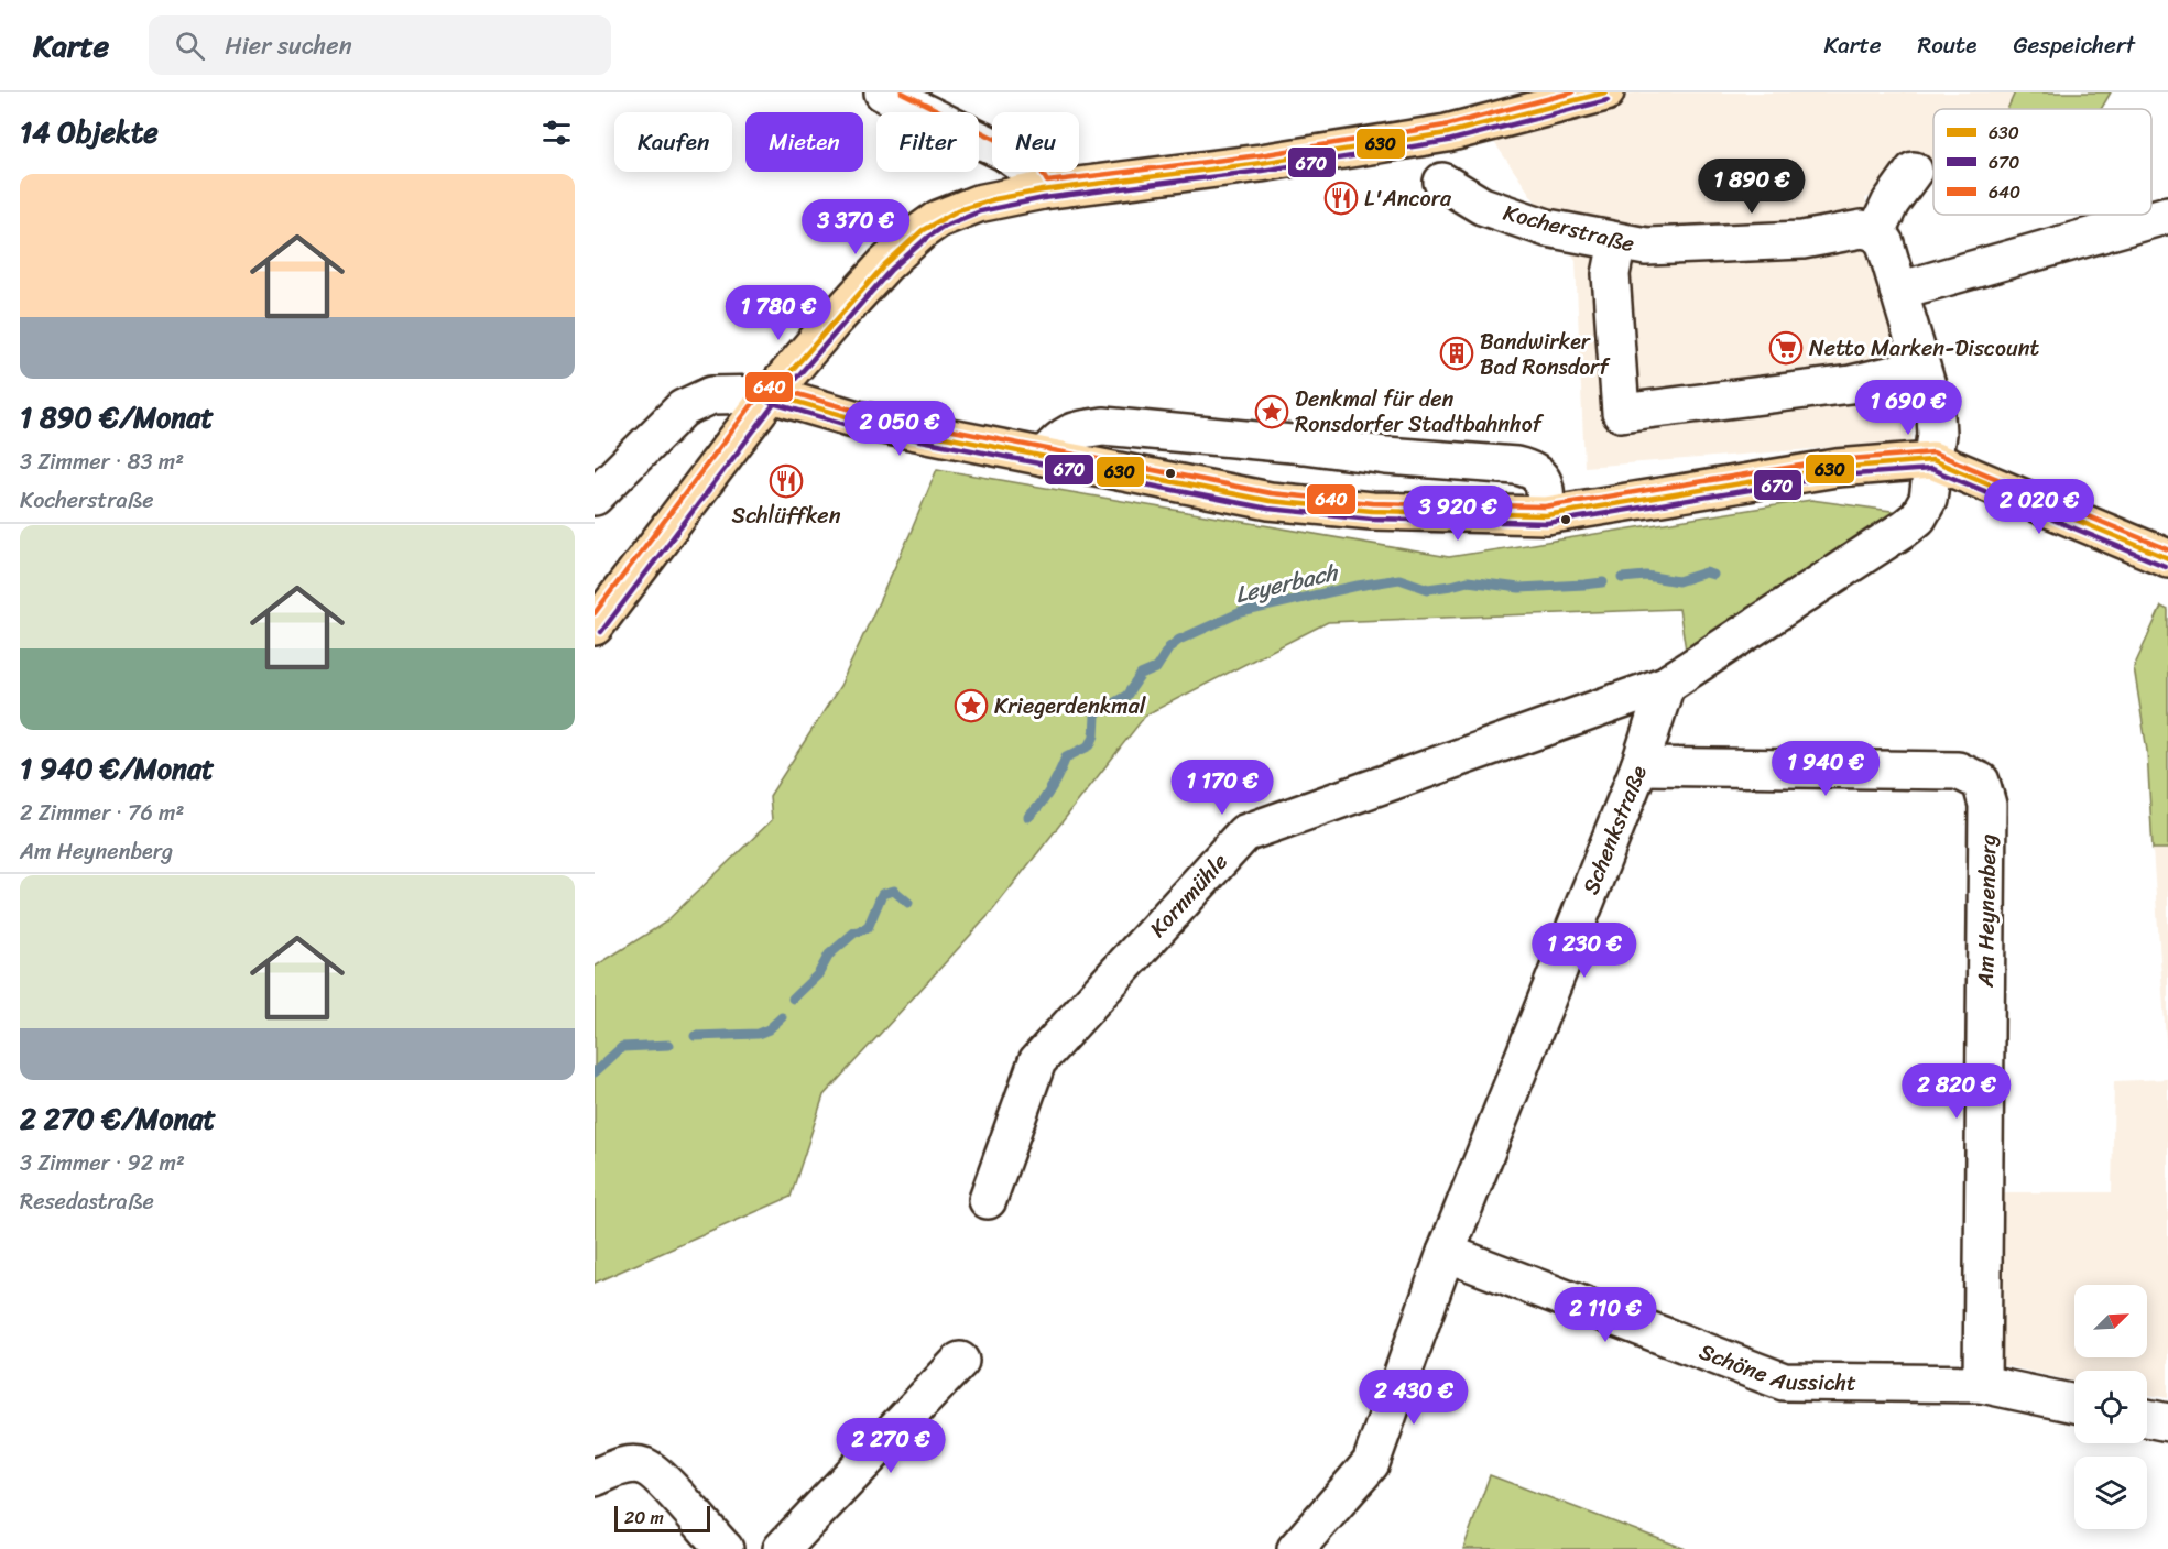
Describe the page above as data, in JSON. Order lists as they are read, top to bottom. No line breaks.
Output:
{"streets":{"street":["Kocherstraße","Schenkstraße","Kornmühle","Am Heynenberg","Schöne Aussicht"]},"crossings":[["Schenkstraße","Kornmühle"],["Schenkstraße","Am Heynenberg"],["Schenkstraße","Schöne Aussicht"],["Am Heynenberg","Schöne Aussicht"]],"water":["Leyerbach"],"places":{"restaurant":["L'Ancora","Schlüffken"],"supermarket":["Netto Marken-Discount"],"building":["Bandwirker Bad Ronsdorf"],"place":["Denkmal für den Ronsdorfer Stadtbahnhof","Kriegerdenkmal"]},"lines":["transit line 630","transit line 640","transit line 670"],"legend":["630","670","640"],"scale_bar":"20 m","north":"top right","page":{"header":"Karte","search":"Hier suchen","nav":["Karte","Route","Gespeichert"],"heading":"14 Objekte","chip":["Kaufen","Mieten","Filter","Neu"],"price":["1 890 €","3 370 €","1 780 €","1 690 €","2 050 €","2 020 €","3 920 €","1 940 €","1 170 €","1 230 €","2 820 €","2 110 €","2 430 €","2 270 €"],"list":[{"name":"1 890 €/Monat","note":"3 Zimmer · 83 m² · Kocherstraße"},{"name":"1 940 €/Monat","note":"2 Zimmer · 76 m² · Am Heynenberg"},{"name":"2 270 €/Monat","note":"3 Zimmer · 92 m² · Resedastraße"}],"scale":"20 m"}}
